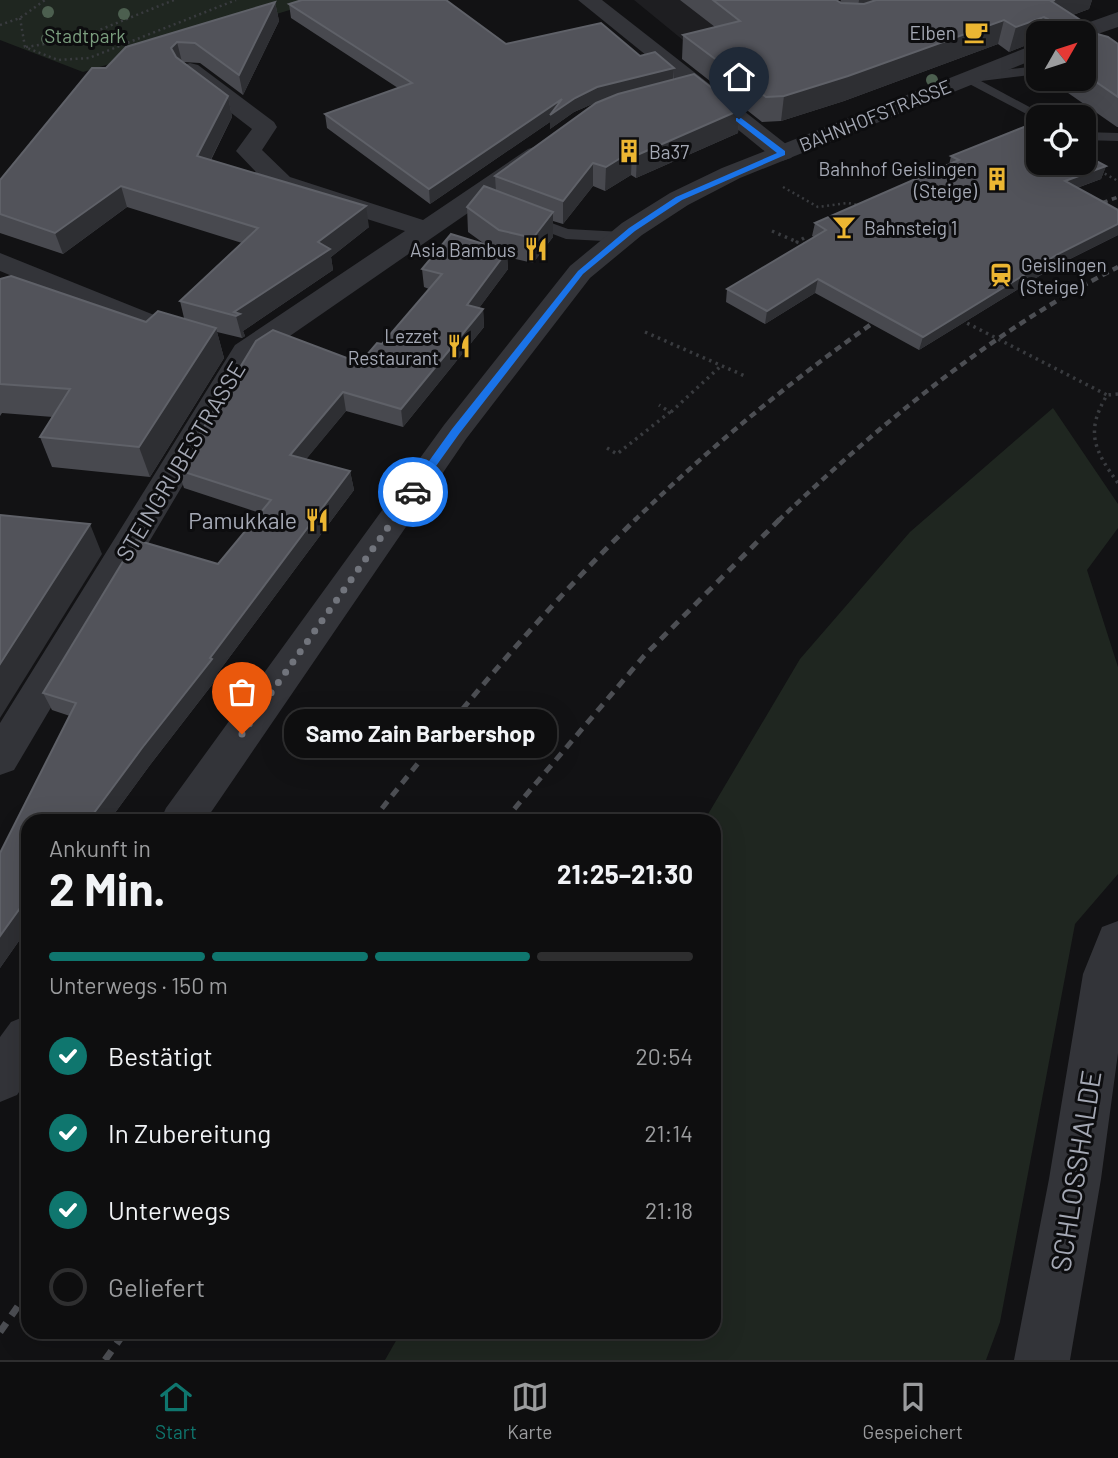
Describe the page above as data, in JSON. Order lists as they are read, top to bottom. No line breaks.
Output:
{"streets":{"street":["BAHNHOFSTRASSE","STEINGRUBESTRASSE","SCHLOSSHALDE"]},"parks":["Stadtpark"],"places":{"cafe":["Elben"],"building":["Ba37","Bahnhof Geislingen (Steige)"],"bar":["Bahnsteig 1"],"restaurant":["Asia Bambus","Lezzet Restaurant","Pamukkale"],"station":["Geislingen (Steige)"],"other":["Samo Zain Barbershop"]},"north":"top right","page":{"bubble":"Samo Zain Barbershop","heading":["2 Min.","Ankunft in","21:25–21:30"],"bar":"Unterwegs · 150 m","list":[["Bestätigt","20:54"],["In Zubereitung","21:14"],["Unterwegs","21:18"],"Geliefert"],"tabs":["Start","Karte","Gespeichert"]}}
